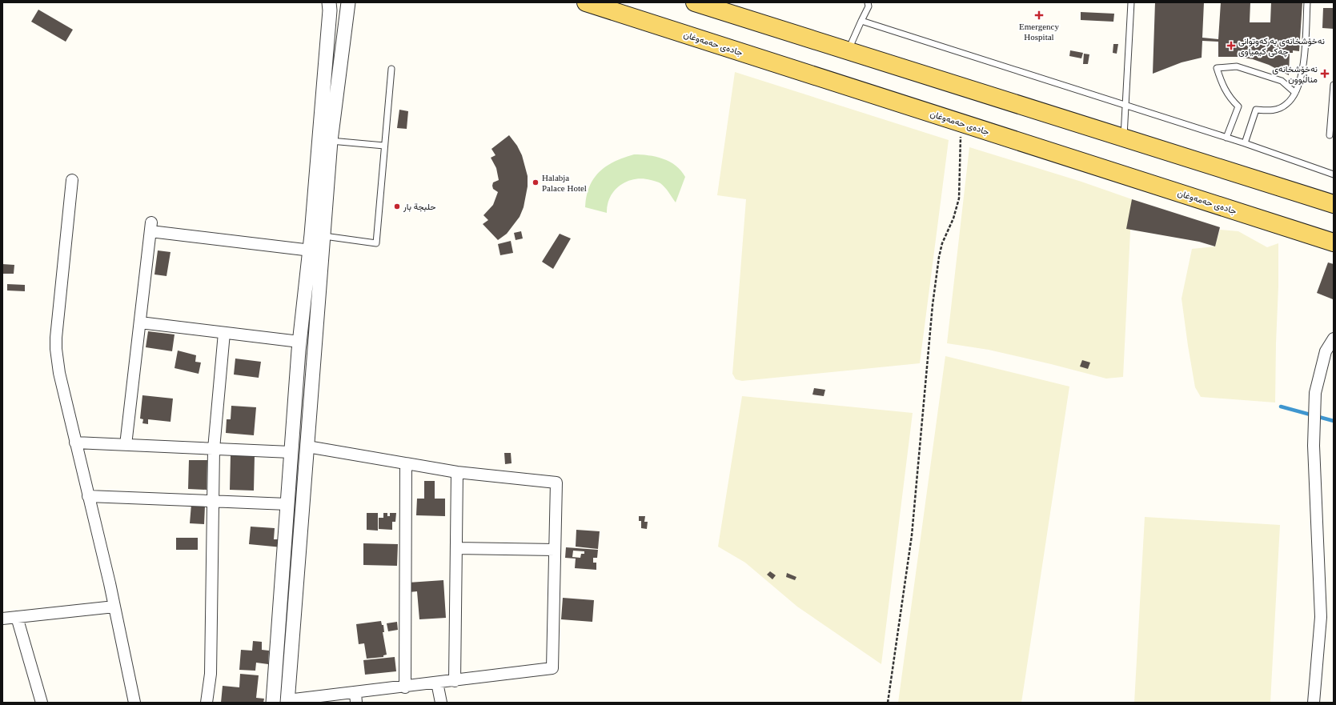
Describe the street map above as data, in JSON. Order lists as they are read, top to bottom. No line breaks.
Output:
{"streets":{"main road":["جادەی حەمەوغان"]},"places":{"health":["Emergency Hospital","نەخۆشخانەی بەرکەوتوانی چەکی کیمیاوی","نەخۆشخانەی مناڵبوون"],"other":["Halabja Palace Hotel","حلبجة بار"]}}
